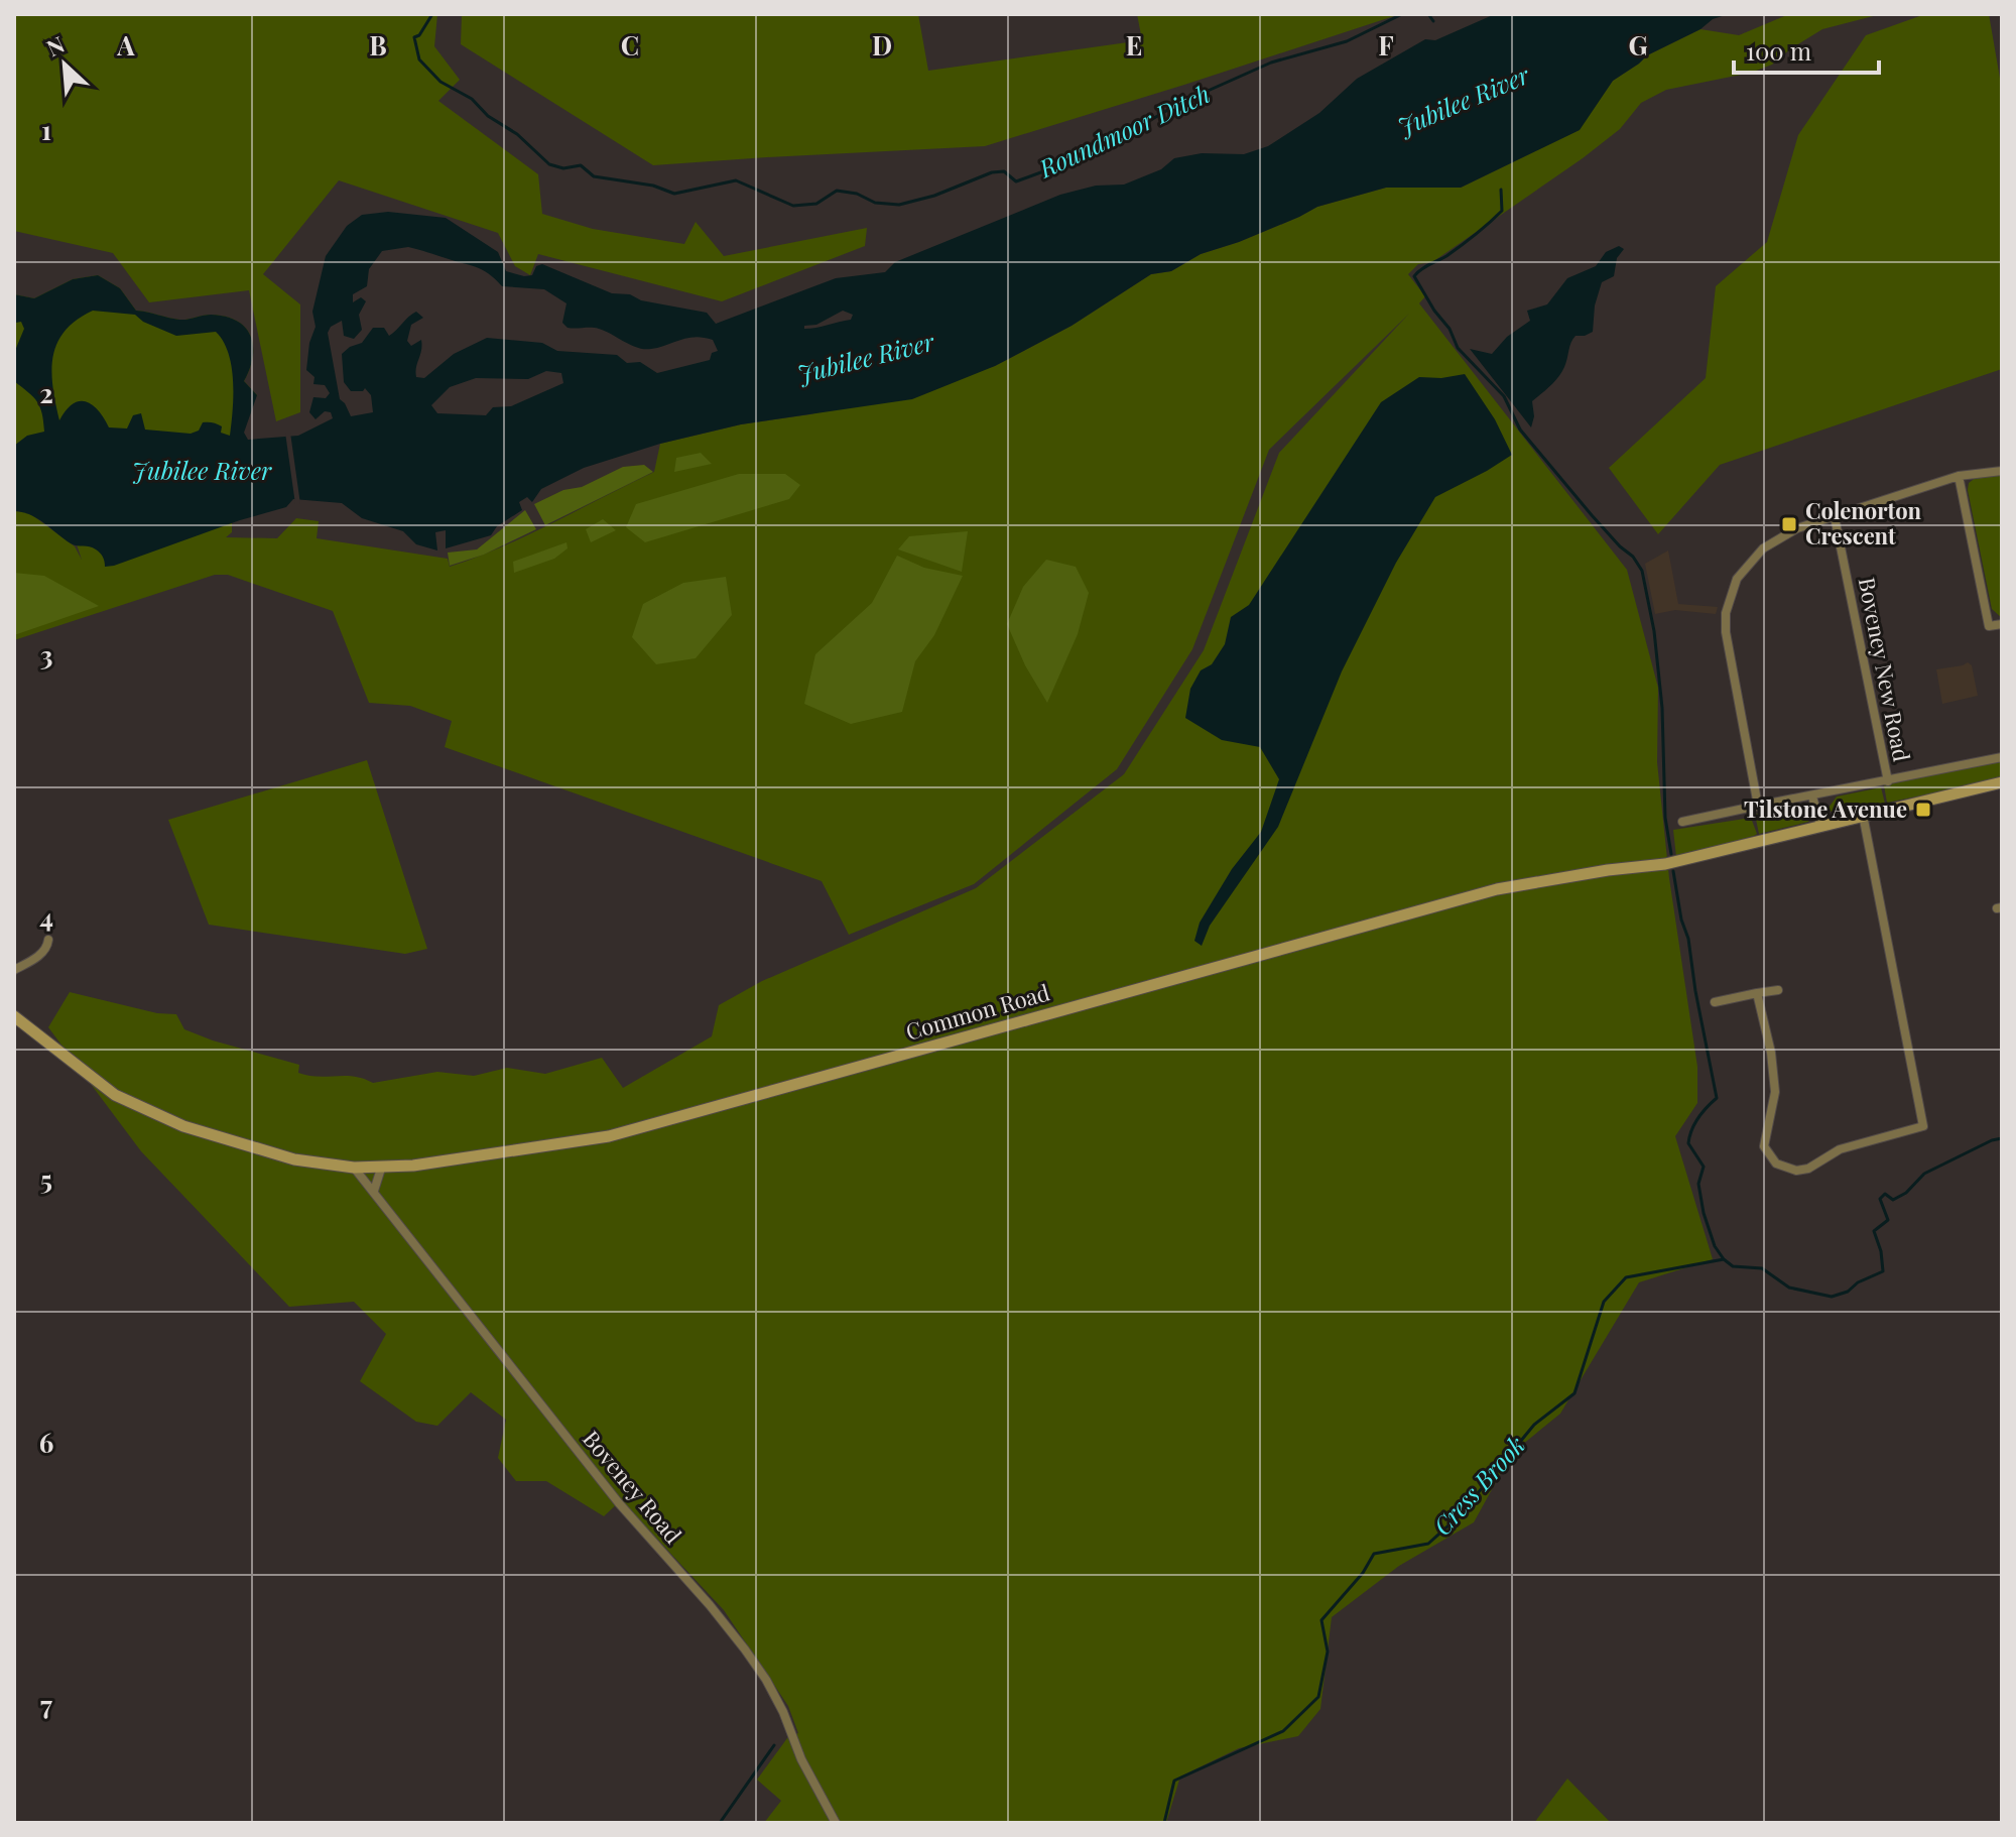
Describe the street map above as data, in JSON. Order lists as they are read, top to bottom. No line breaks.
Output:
{"streets":{"main road":["Common Road"],"street":["Boveney New Road","Boveney Road"]},"crossings":[["Common Road","Boveney Road"]],"water":["Jubilee River","Roundmoor Ditch","Cress Brook"],"places":{"transit":["Colenorton Crescent","Tilstone Avenue"]},"scale_bar":"100 m","north":"top left","grid":{"columns":["A","B","C","D","E","F","G"],"rows":["1","2","3","4","5","6","7"]}}
